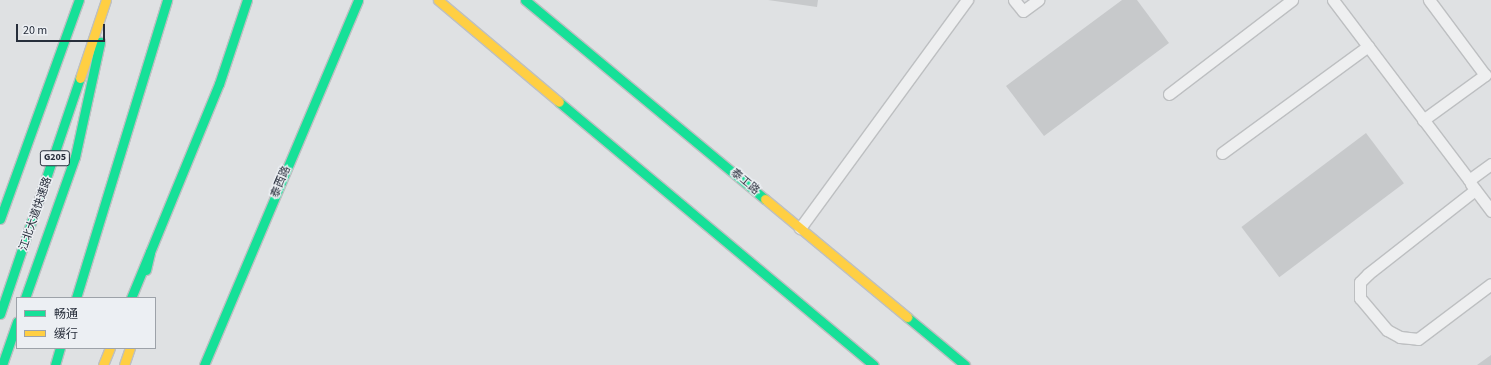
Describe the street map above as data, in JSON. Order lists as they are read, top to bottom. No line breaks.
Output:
{"streets":{"main road":["G205","泰西路","泰工路","江北大道快速路"]},"legend":["畅通","缓行"],"scale_bar":"20 m"}
